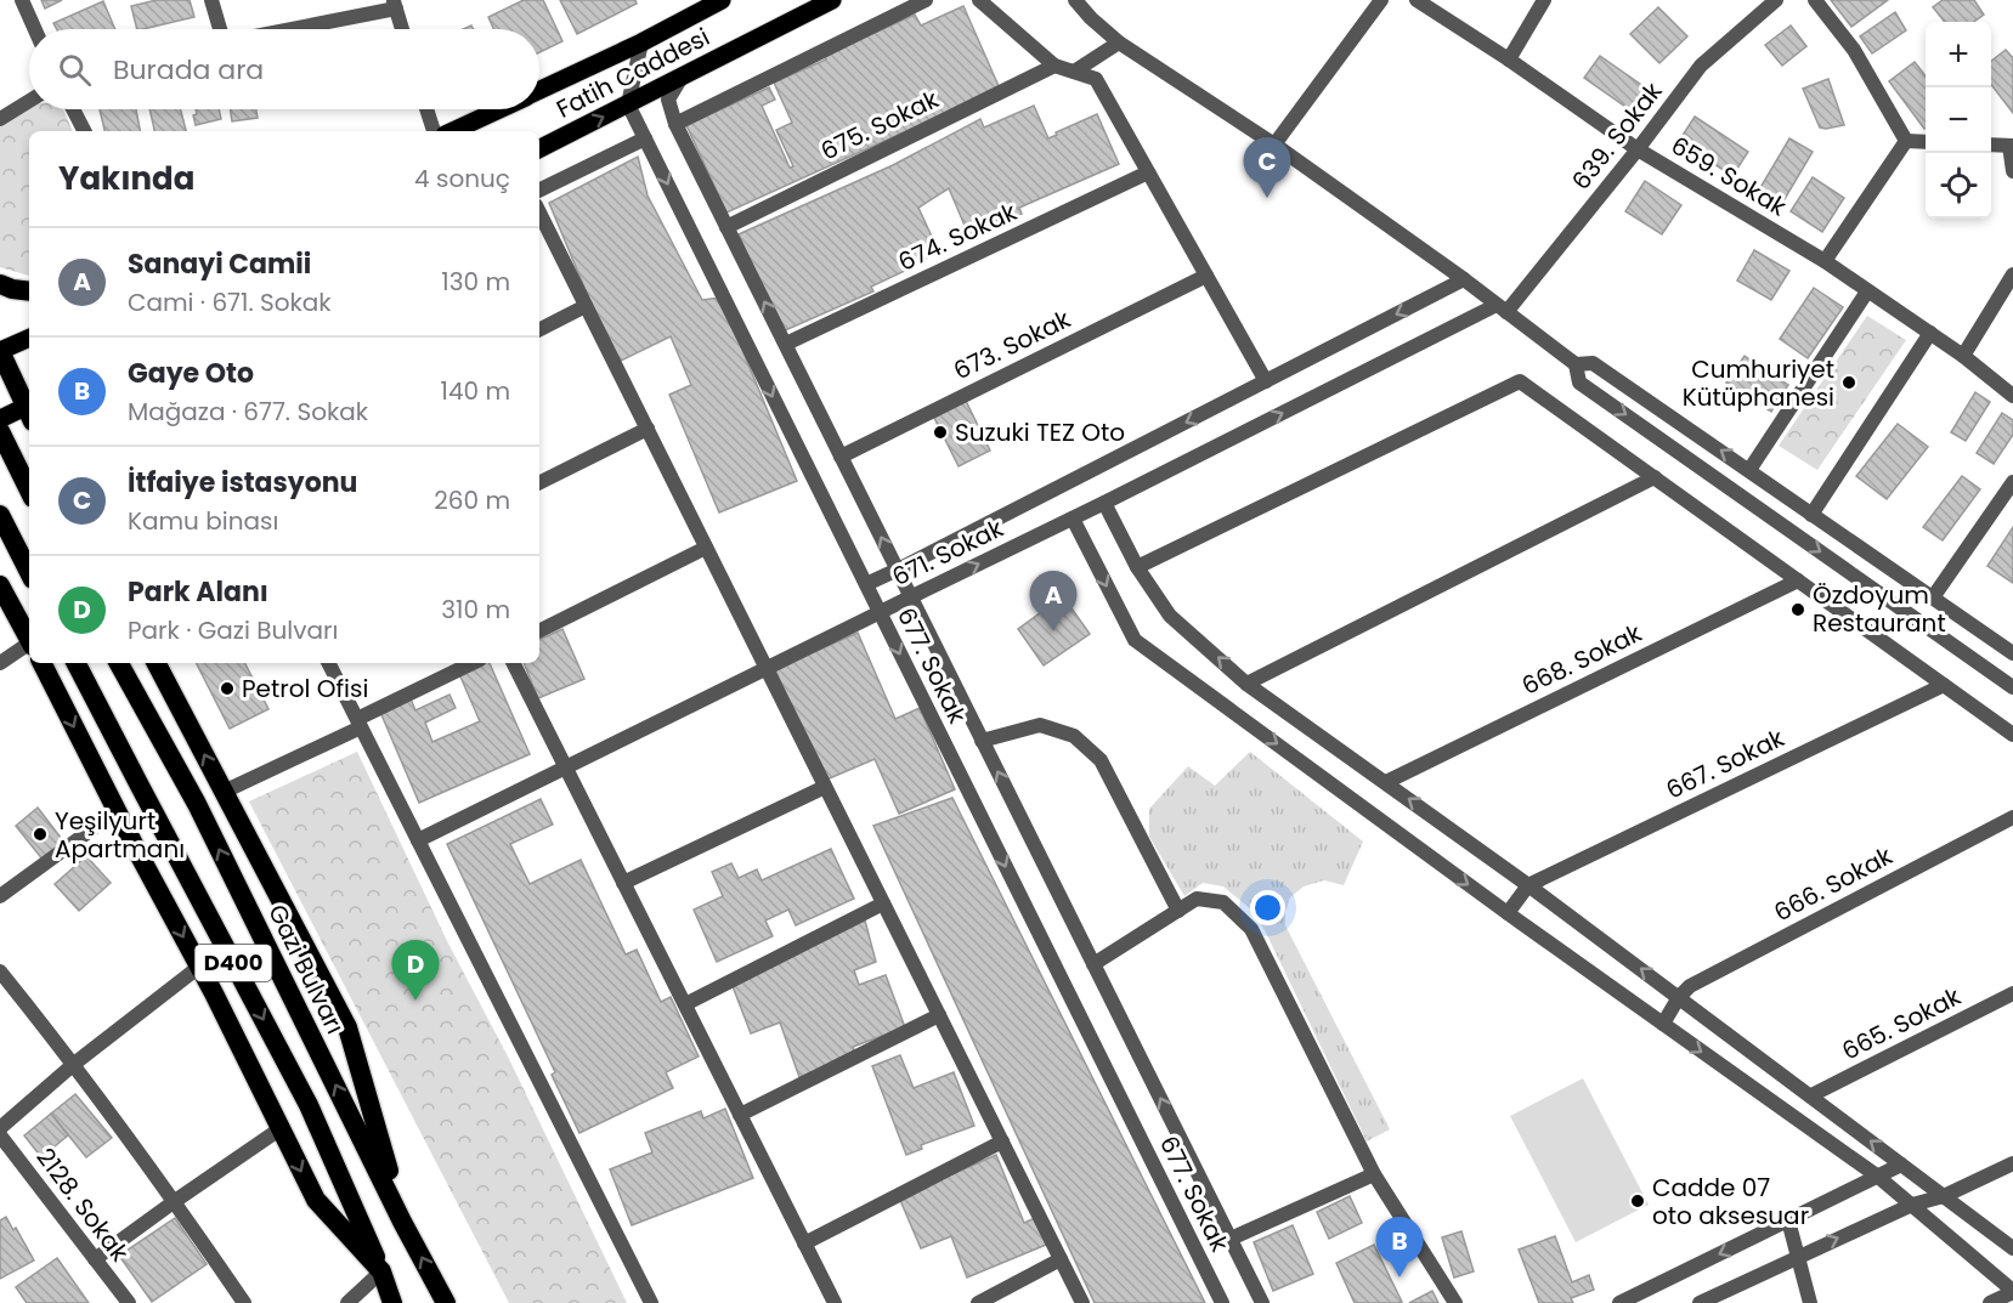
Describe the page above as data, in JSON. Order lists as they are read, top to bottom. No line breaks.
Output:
{"streets":{"highway":["D400","Gazi Bulvarı"],"main road":["Fatih Caddesi"],"street":["675. Sokak","639. Sokak","659. Sokak","674. Sokak","673. Sokak","671. Sokak","668. Sokak","677. Sokak","667. Sokak","666. Sokak","665. Sokak","2128. Sokak"]},"crossings":[["Fatih Caddesi","677. Sokak"],["675. Sokak","677. Sokak"],["639. Sokak","659. Sokak"],["639. Sokak","671. Sokak"],["674. Sokak","677. Sokak"],["673. Sokak","677. Sokak"],["671. Sokak","677. Sokak"]],"places":["Cumhuriyet Kütüphanesi","Suzuki TEZ Oto","Özdoyum Restaurant","Petrol Ofisi","Yeşilyurt Apartmanı","Cadde 07 oto aksesuar"],"page":{"map_buttons":["+","−"],"search":"Burada ara","heading":["Yakında","4 sonuç"],"pins":["C","A","D","B"],"list":[{"mark":"A","name":"Sanayi Camii","note":"Cami · 671. Sokak","value":"130 m"},{"mark":"B","name":"Gaye Oto","note":"Mağaza · 677. Sokak","value":"140 m"},{"mark":"C","name":"İtfaiye istasyonu","note":"Kamu binası","value":"260 m"},{"mark":"D","name":"Park Alanı","note":"Park · Gazi Bulvarı","value":"310 m"}]}}
